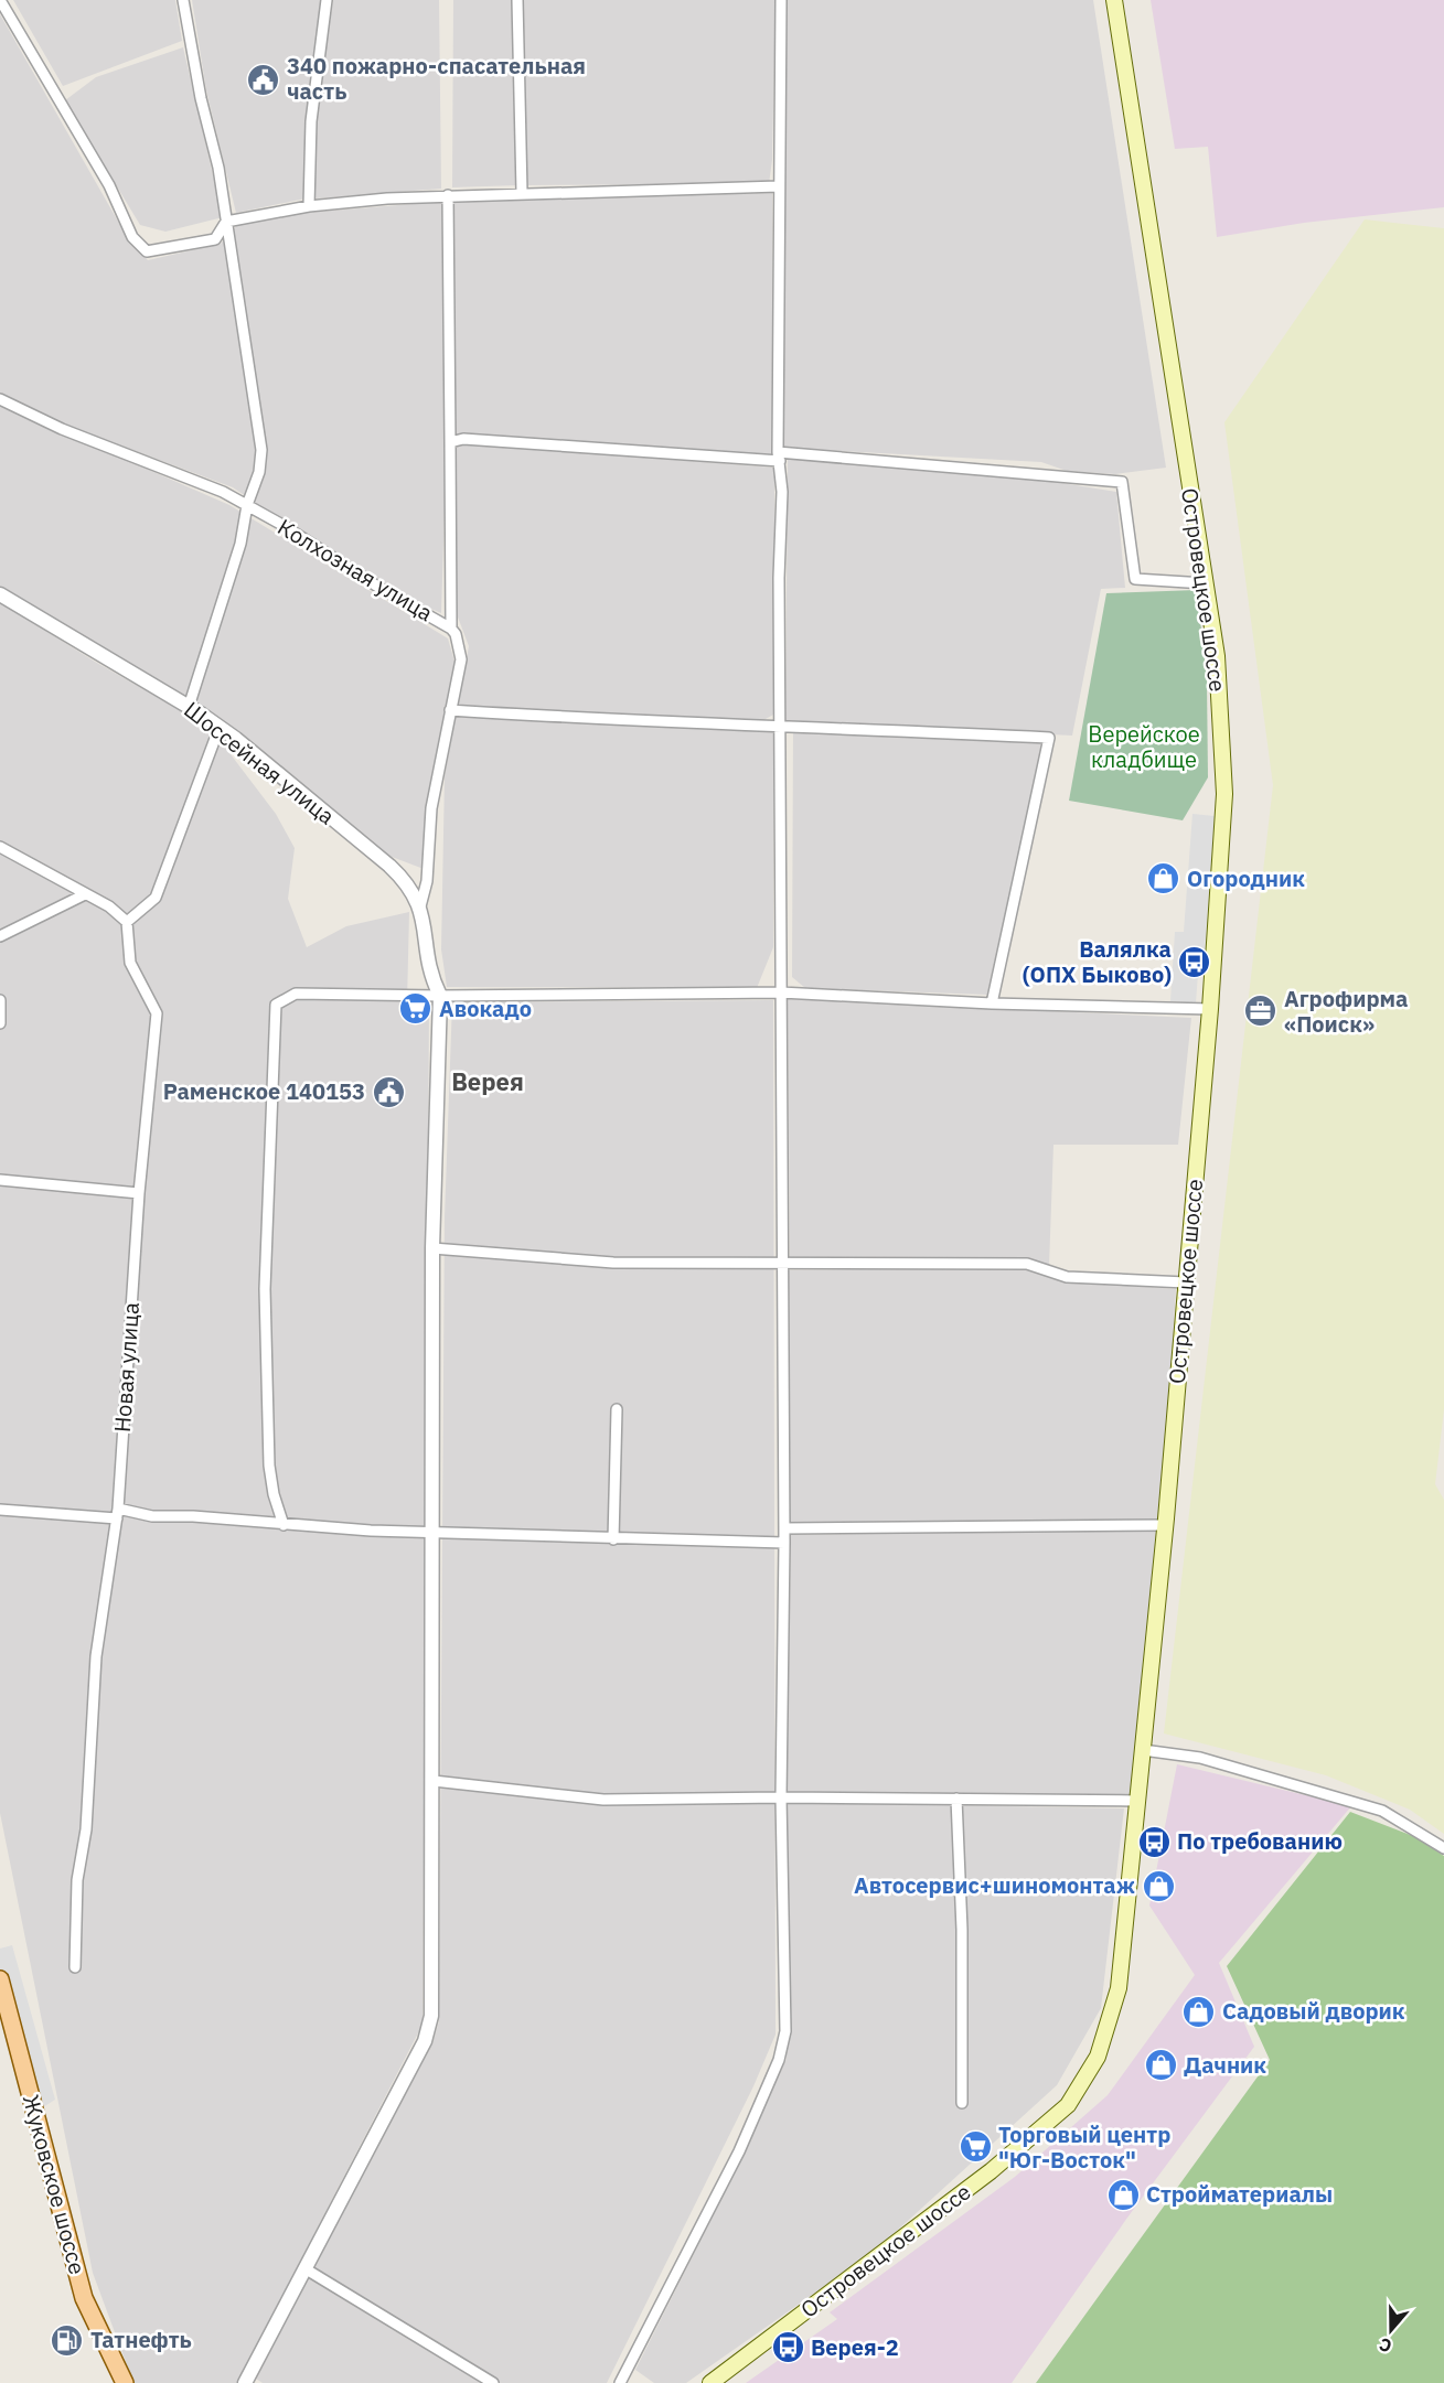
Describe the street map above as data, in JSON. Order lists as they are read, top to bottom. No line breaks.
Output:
{"streets":{"main road":["Островецкое шоссе","Жуковское шоссе"],"street":["Колхозная улица","Шоссейная улица","Новая улица"]},"crossings":[["Колхозная улица","Шоссейная улица"]],"districts":["Верея"],"parks":["Верейское кладбище"],"places":{"public building":["340 пожарно-спасательная часть","Раменское 140153"],"shop":["Огородник","Автосервис+шиномонтаж","Садовый дворик","Дачник","Стройматериалы"],"bus stop":["Валялка (ОПХ Быково)","По требованию","Верея-2"],"supermarket":["Авокадо","Торговый центр \"Юг-Восток\""],"office":["Агрофирма «Поиск»"],"fuel station":["Татнефть"]},"north":"bottom"}
